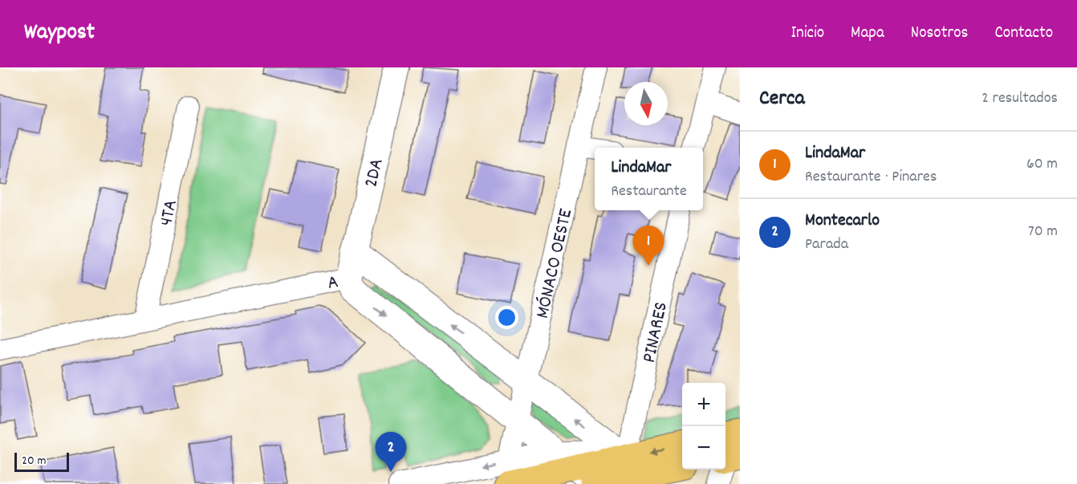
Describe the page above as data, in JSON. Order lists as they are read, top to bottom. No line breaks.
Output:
{"streets":{"street":["2DA","4TA","MÓNACO OESTE","A","PINARES"]},"crossings":[["2DA","A"],["4TA","A"],["MÓNACO OESTE","A"],["A","PINARES"]],"scale_bar":"20 m","north":"bottom","page":{"header":"Waypost","nav":["Inicio","Mapa","Nosotros","Contacto"],"heading":["Cerca","2 resultados"],"list":[{"mark":"1","name":"LindaMar","note":"Restaurante · Pinares","value":"60 m"},{"mark":"2","name":"Montecarlo","note":"Parada","value":"70 m"}],"popup":["LindaMar","Restaurante"],"pins":["1","2"],"map_buttons":["+","−"],"scale":"20 m"}}
